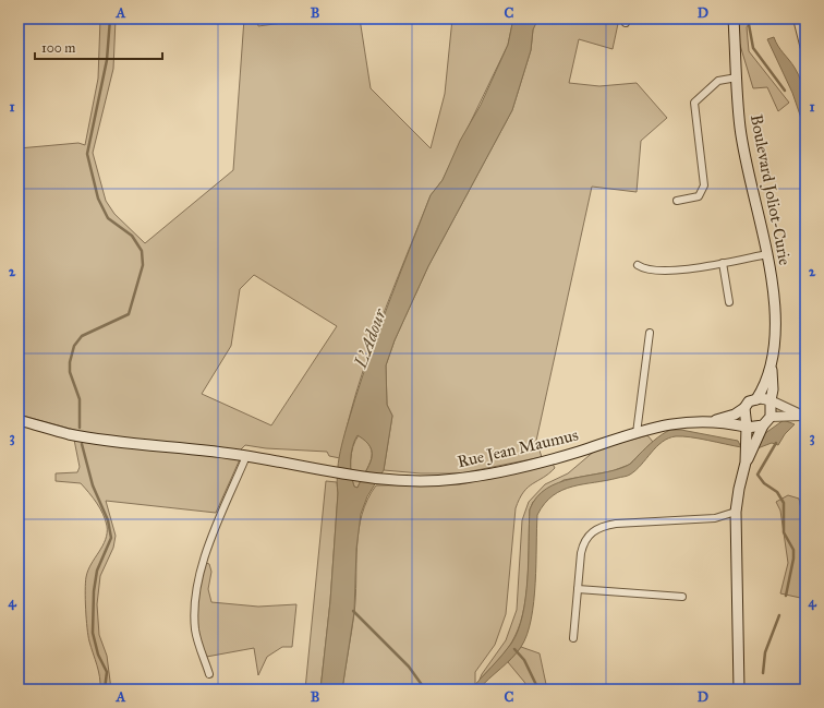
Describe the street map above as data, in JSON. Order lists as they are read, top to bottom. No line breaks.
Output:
{"streets":{"main road":["Boulevard Joliot-Curie","Rue Jean Maumus"]},"water":["L'Adour"],"scale_bar":"100 m","grid":{"columns":["A","B","C","D"],"rows":["1","2","3","4"]}}
